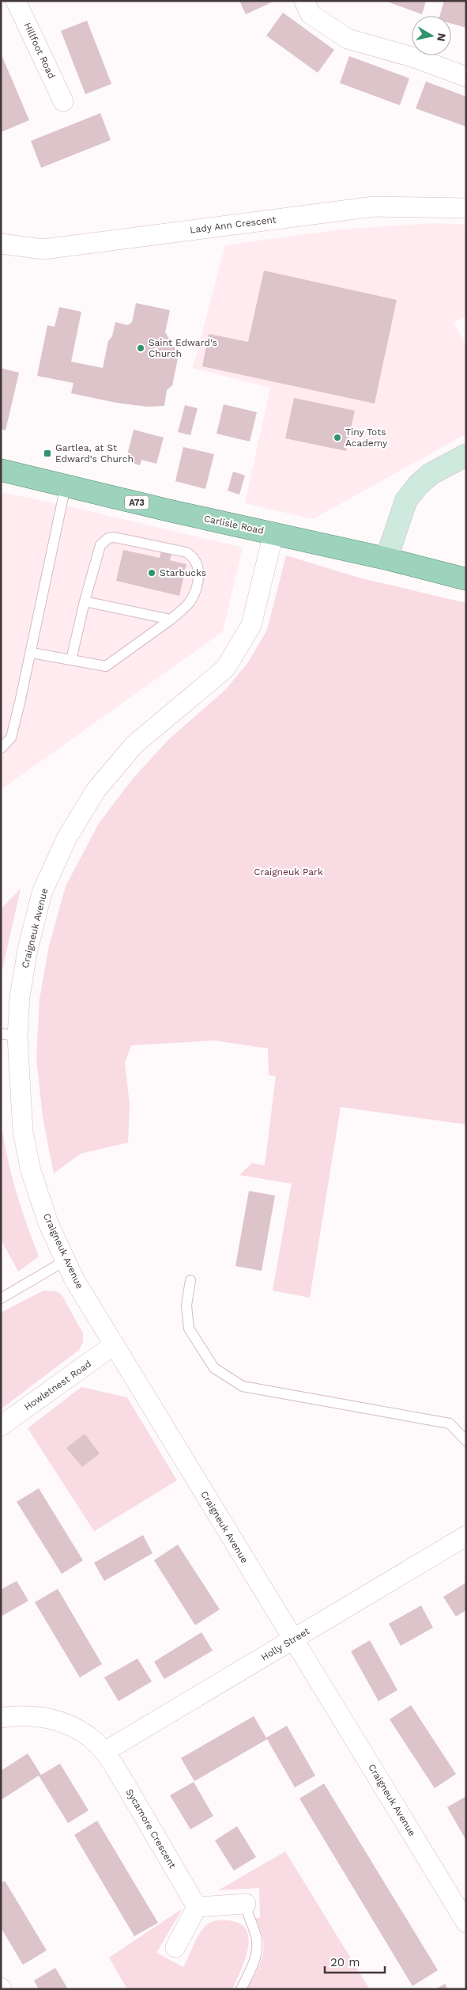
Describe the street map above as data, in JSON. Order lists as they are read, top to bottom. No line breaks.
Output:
{"streets":{"main road":["A73","Carlisle Road"],"street":["Hillfoot Road","Lady Ann Crescent","Craigneuk Avenue","Howletnest Road","Holly Street","Sycamore Crescent"]},"crossings":[["Carlisle Road","Craigneuk Avenue"],["Craigneuk Avenue","Howletnest Road"],["Craigneuk Avenue","Holly Street"],["Holly Street","Sycamore Crescent"]],"parks":["Craigneuk Park"],"places":{"other":["Saint Edward's Church","Tiny Tots Academy","Starbucks"],"transit":["Gartlea, at St Edward's Church"]},"scale_bar":"20 m","north":"right"}
